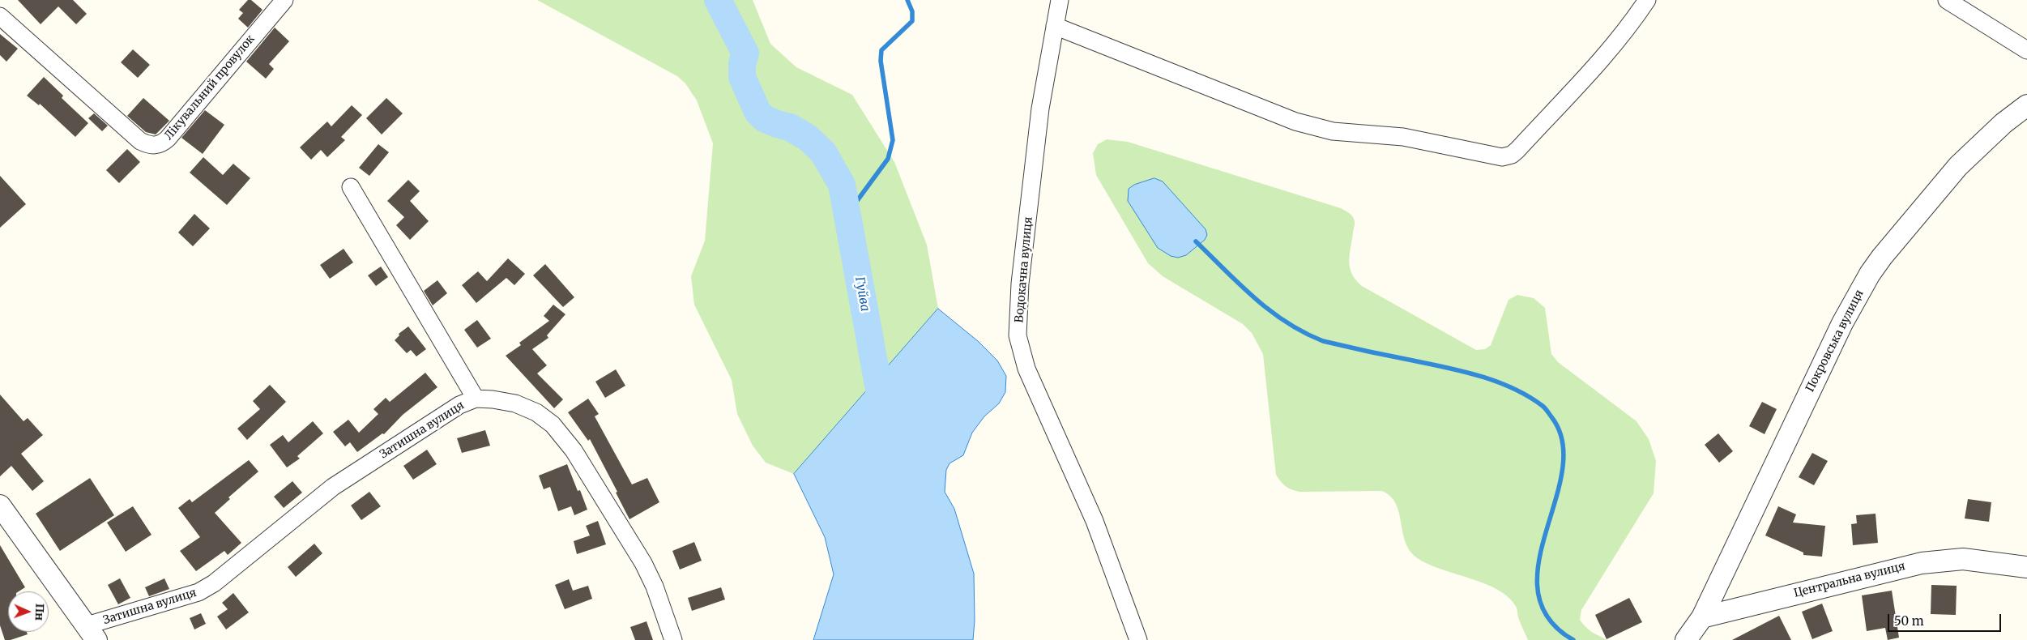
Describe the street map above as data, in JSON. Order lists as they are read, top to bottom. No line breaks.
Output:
{"streets":{"street":["Лікувальний провулок","Водокачна вулиця","Покровська вулиця","Затишна вулиця","Центральна вулиця"]},"crossings":[["Покровська вулиця","Центральна вулиця"]],"water":["Гуйва"],"scale_bar":"50 m","north":"right"}
